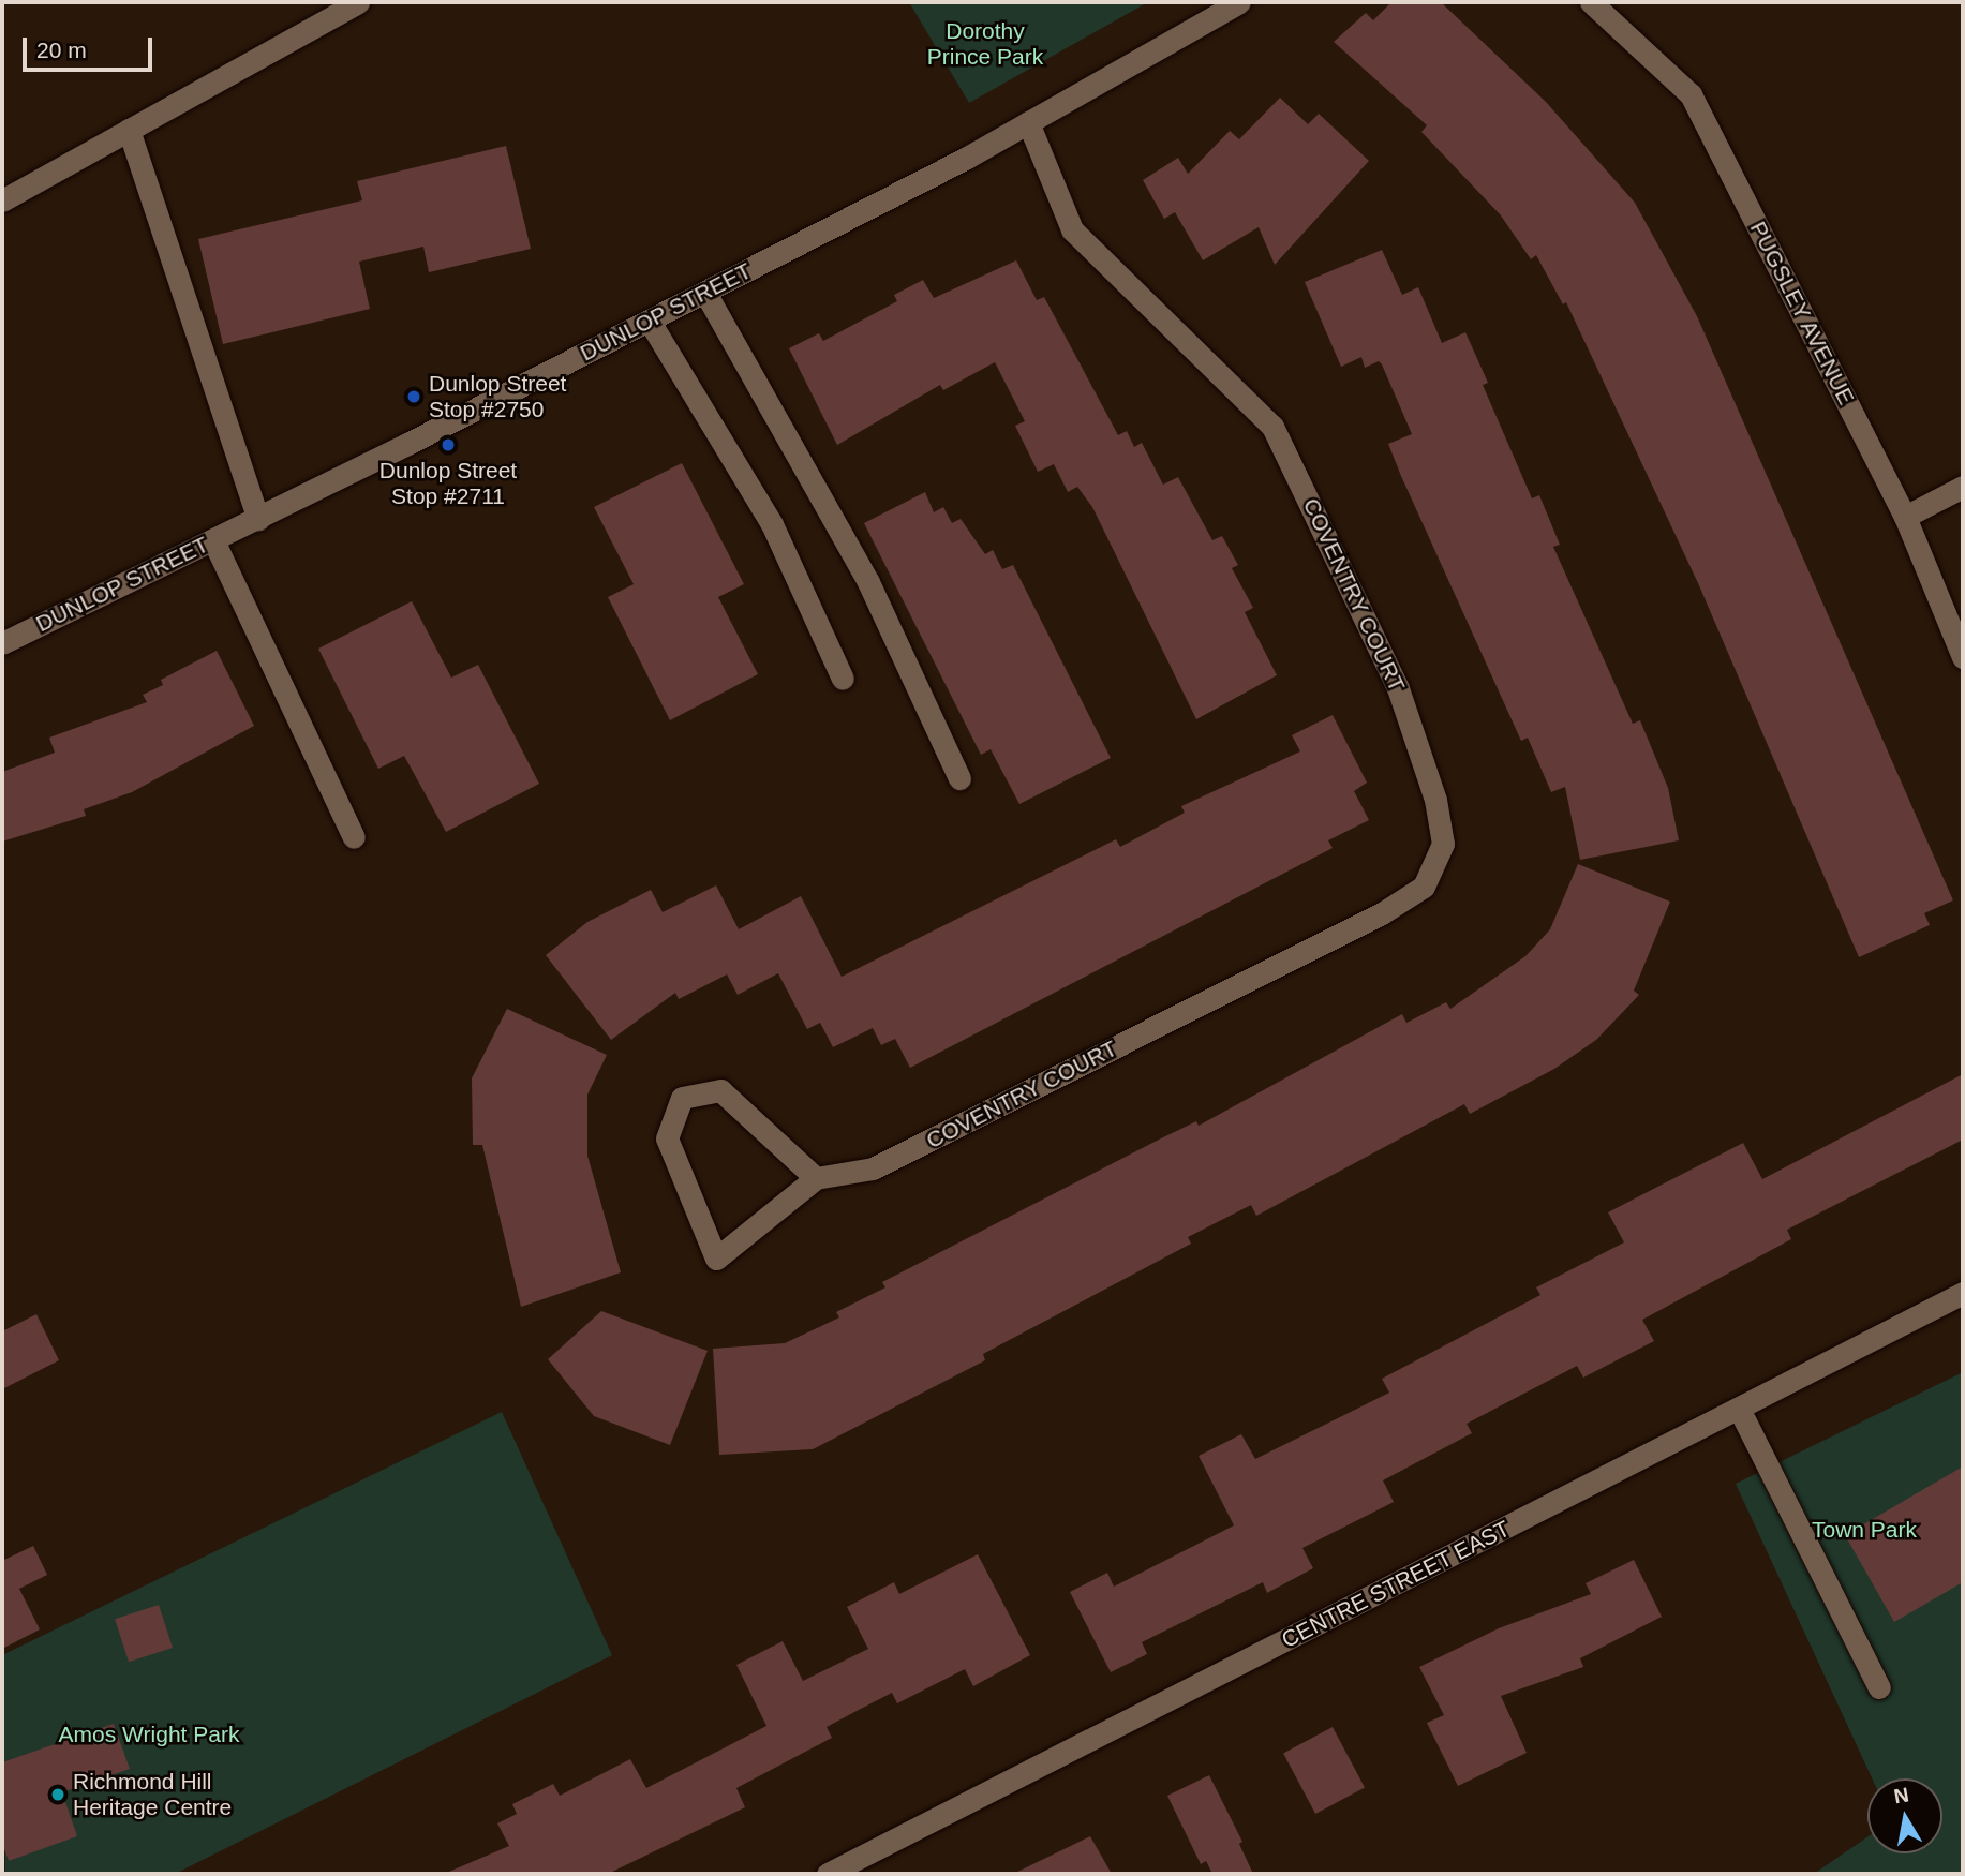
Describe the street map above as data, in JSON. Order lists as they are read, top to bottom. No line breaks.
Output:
{"streets":{"street":["DUNLOP STREET","PUGSLEY AVENUE","COVENTRY COURT","CENTRE STREET EAST"]},"crossings":[["DUNLOP STREET","COVENTRY COURT"]],"parks":["Dorothy Prince Park","Town Park","Amos Wright Park"],"places":["Dunlop Street Stop #2750","Dunlop Street Stop #2711","Richmond Hill Heritage Centre"],"scale_bar":"20 m","north":"top"}
